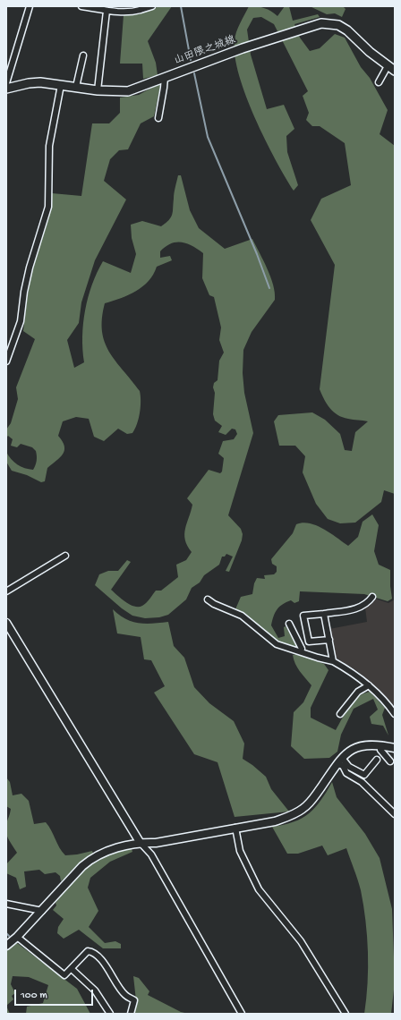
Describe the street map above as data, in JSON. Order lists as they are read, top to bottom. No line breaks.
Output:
{"streets":{"main road":["山田隈之城線"]},"scale_bar":"100 m"}
